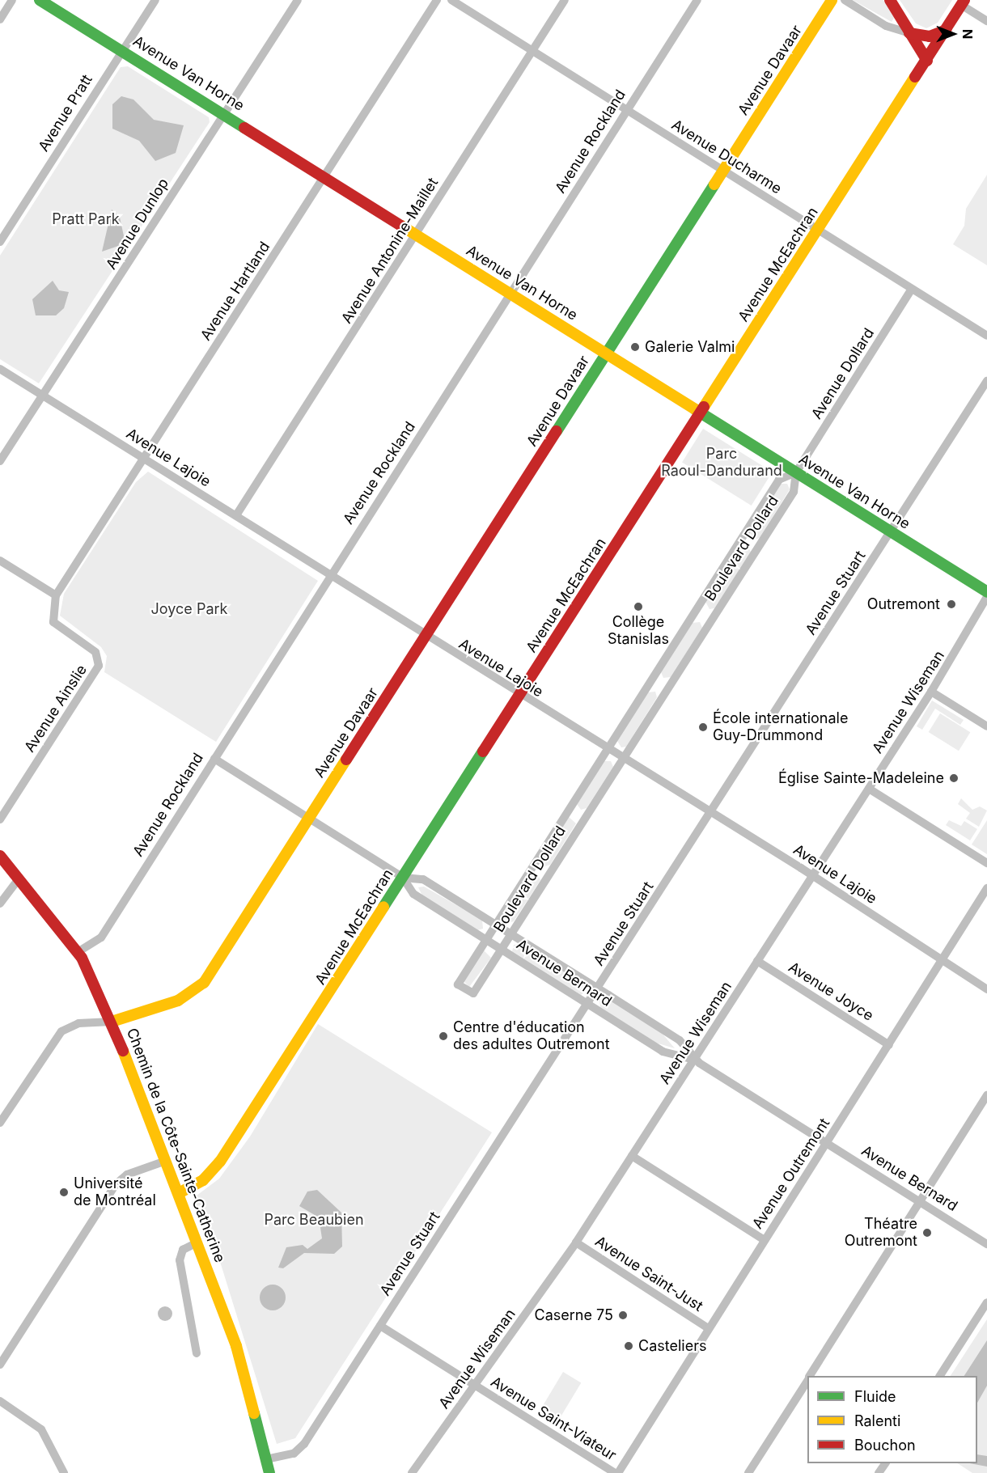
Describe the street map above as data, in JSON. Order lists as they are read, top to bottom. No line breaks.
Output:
{"streets":{"street":["Avenue Davaar","Avenue Van Horne","Avenue Pratt","Avenue Rockland","Avenue Ducharme","Avenue Dunlop","Avenue Antonine-Maillet","Avenue McEachran","Avenue Hartland","Avenue Dollard","Avenue Lajoie","Boulevard Dollard","Avenue Stuart","Avenue Wiseman","Avenue Ainslie","Avenue Bernard","Avenue Joyce","Chemin de la Côte-Sainte-Catherine","Avenue Outremont","Avenue Saint-Just","Avenue Saint-Viateur"]},"crossings":[["Avenue Davaar","Avenue Van Horne"],["Avenue Davaar","Avenue Ducharme"],["Avenue Davaar","Avenue Lajoie"],["Avenue Davaar","Chemin de la Côte-Sainte-Catherine"],["Avenue Van Horne","Avenue Pratt"],["Avenue Van Horne","Avenue Rockland"],["Avenue Van Horne","Avenue Dunlop"],["Avenue Van Horne","Avenue Antonine-Maillet"],["Avenue Van Horne","Avenue McEachran"],["Avenue Van Horne","Avenue Hartland"],["Avenue Van Horne","Avenue Dollard"],["Avenue Van Horne","Boulevard Dollard"],["Avenue Van Horne","Avenue Stuart"],["Avenue Rockland","Avenue Ducharme"],["Avenue Rockland","Avenue Lajoie"],["Avenue Rockland","Chemin de la Côte-Sainte-Catherine"],["Avenue Ducharme","Avenue Antonine-Maillet"],["Avenue Ducharme","Avenue McEachran"],["Avenue Ducharme","Avenue Dollard"],["Avenue Dunlop","Avenue Lajoie"],["Avenue Antonine-Maillet","Avenue Lajoie"],["Avenue McEachran","Avenue Lajoie"],["Avenue McEachran","Avenue Bernard"],["Avenue McEachran","Chemin de la Côte-Sainte-Catherine"],["Avenue Hartland","Avenue Lajoie"],["Avenue Hartland","Avenue Ainslie"],["Avenue Dollard","Boulevard Dollard"],["Avenue Lajoie","Boulevard Dollard"],["Avenue Lajoie","Avenue Stuart"],["Avenue Lajoie","Avenue Wiseman"],["Avenue Lajoie","Avenue Outremont"],["Boulevard Dollard","Avenue Bernard"],["Avenue Stuart","Avenue Bernard"],["Avenue Stuart","Chemin de la Côte-Sainte-Catherine"],["Avenue Stuart","Avenue Saint-Viateur"],["Avenue Wiseman","Avenue Bernard"],["Avenue Wiseman","Avenue Joyce"],["Avenue Wiseman","Avenue Saint-Just"],["Avenue Wiseman","Avenue Saint-Viateur"],["Avenue Bernard","Avenue Outremont"],["Avenue Joyce","Avenue Outremont"],["Avenue Outremont","Avenue Saint-Just"],["Avenue Outremont","Avenue Saint-Viateur"]],"parks":["Pratt Park","Parc Raoul-Dandurand","Joyce Park","Parc Beaubien"],"places":["Galerie Valmi","Outremont","Collège Stanislas","École internationale Guy-Drummond","Église Sainte-Madeleine","Centre d'éducation des adultes Outremont","Université de Montréal","Théatre Outremont","Caserne 75","Casteliers"],"legend":["Fluide","Ralenti","Bouchon"],"north":"right"}
